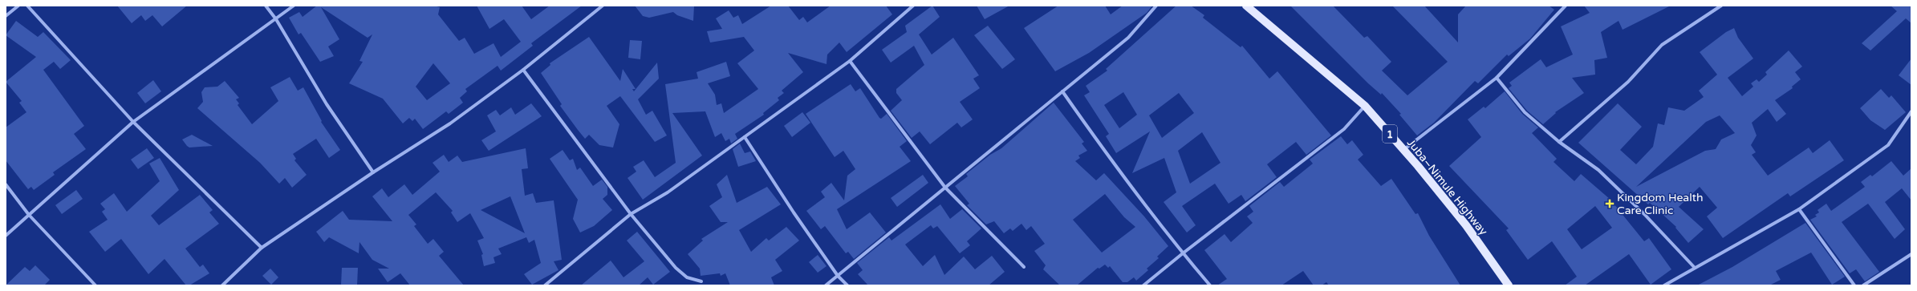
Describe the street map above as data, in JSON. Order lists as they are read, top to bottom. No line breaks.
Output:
{"streets":{"main road":["1","Juba–Nimule Highway"]},"places":{"health":["Kingdom Health Care Clinic"]}}
